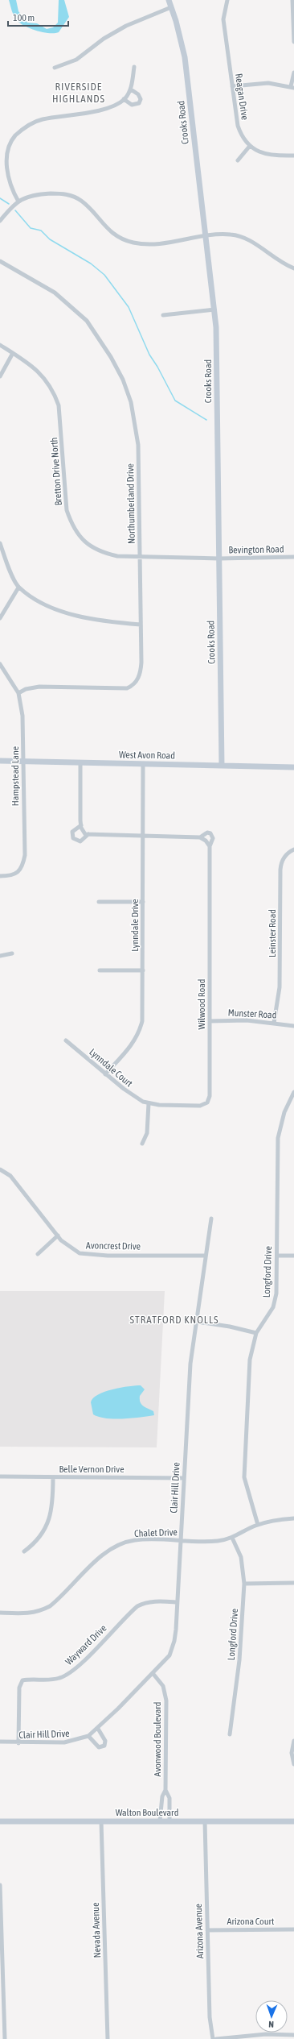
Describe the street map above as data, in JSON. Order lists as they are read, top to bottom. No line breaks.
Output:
{"streets":{"street":["Reagan Drive","Crooks Road","Bretton Drive North","Northumberland Drive","Bevington Road","West Avon Road","Hampstead Lane","Lynndale Drive","Leinster Road","Wilwood Road","Munster Road","Lynndale Court","Avoncrest Drive","Longford Drive","Belle Vernon Drive","Clair Hill Drive","Chalet Drive","Wayward Drive","Avonwood Boulevard","Walton Boulevard","Arizona Court","Nevada Avenue","Arizona Avenue"]},"crossings":[["Crooks Road","Bretton Drive North"],["Crooks Road","Bevington Road"],["Crooks Road","West Avon Road"],["Bretton Drive North","Northumberland Drive"],["Bretton Drive North","Bevington Road"],["Northumberland Drive","Hampstead Lane"],["West Avon Road","Hampstead Lane"],["West Avon Road","Lynndale Drive"],["Lynndale Drive","Wilwood Road"],["Lynndale Drive","Lynndale Court"],["Leinster Road","Munster Road"],["Wilwood Road","Munster Road"],["Wilwood Road","Lynndale Court"],["Avoncrest Drive","Clair Hill Drive"],["Longford Drive","Chalet Drive"],["Belle Vernon Drive","Clair Hill Drive"],["Clair Hill Drive","Chalet Drive"],["Clair Hill Drive","Wayward Drive"],["Clair Hill Drive","Avonwood Boulevard"],["Avonwood Boulevard","Walton Boulevard"],["Walton Boulevard","Nevada Avenue"],["Walton Boulevard","Arizona Avenue"],["Arizona Court","Arizona Avenue"]],"districts":["RIVERSIDE HIGHLANDS","STRATFORD KNOLLS"],"scale_bar":"100 m","north":"bottom"}
